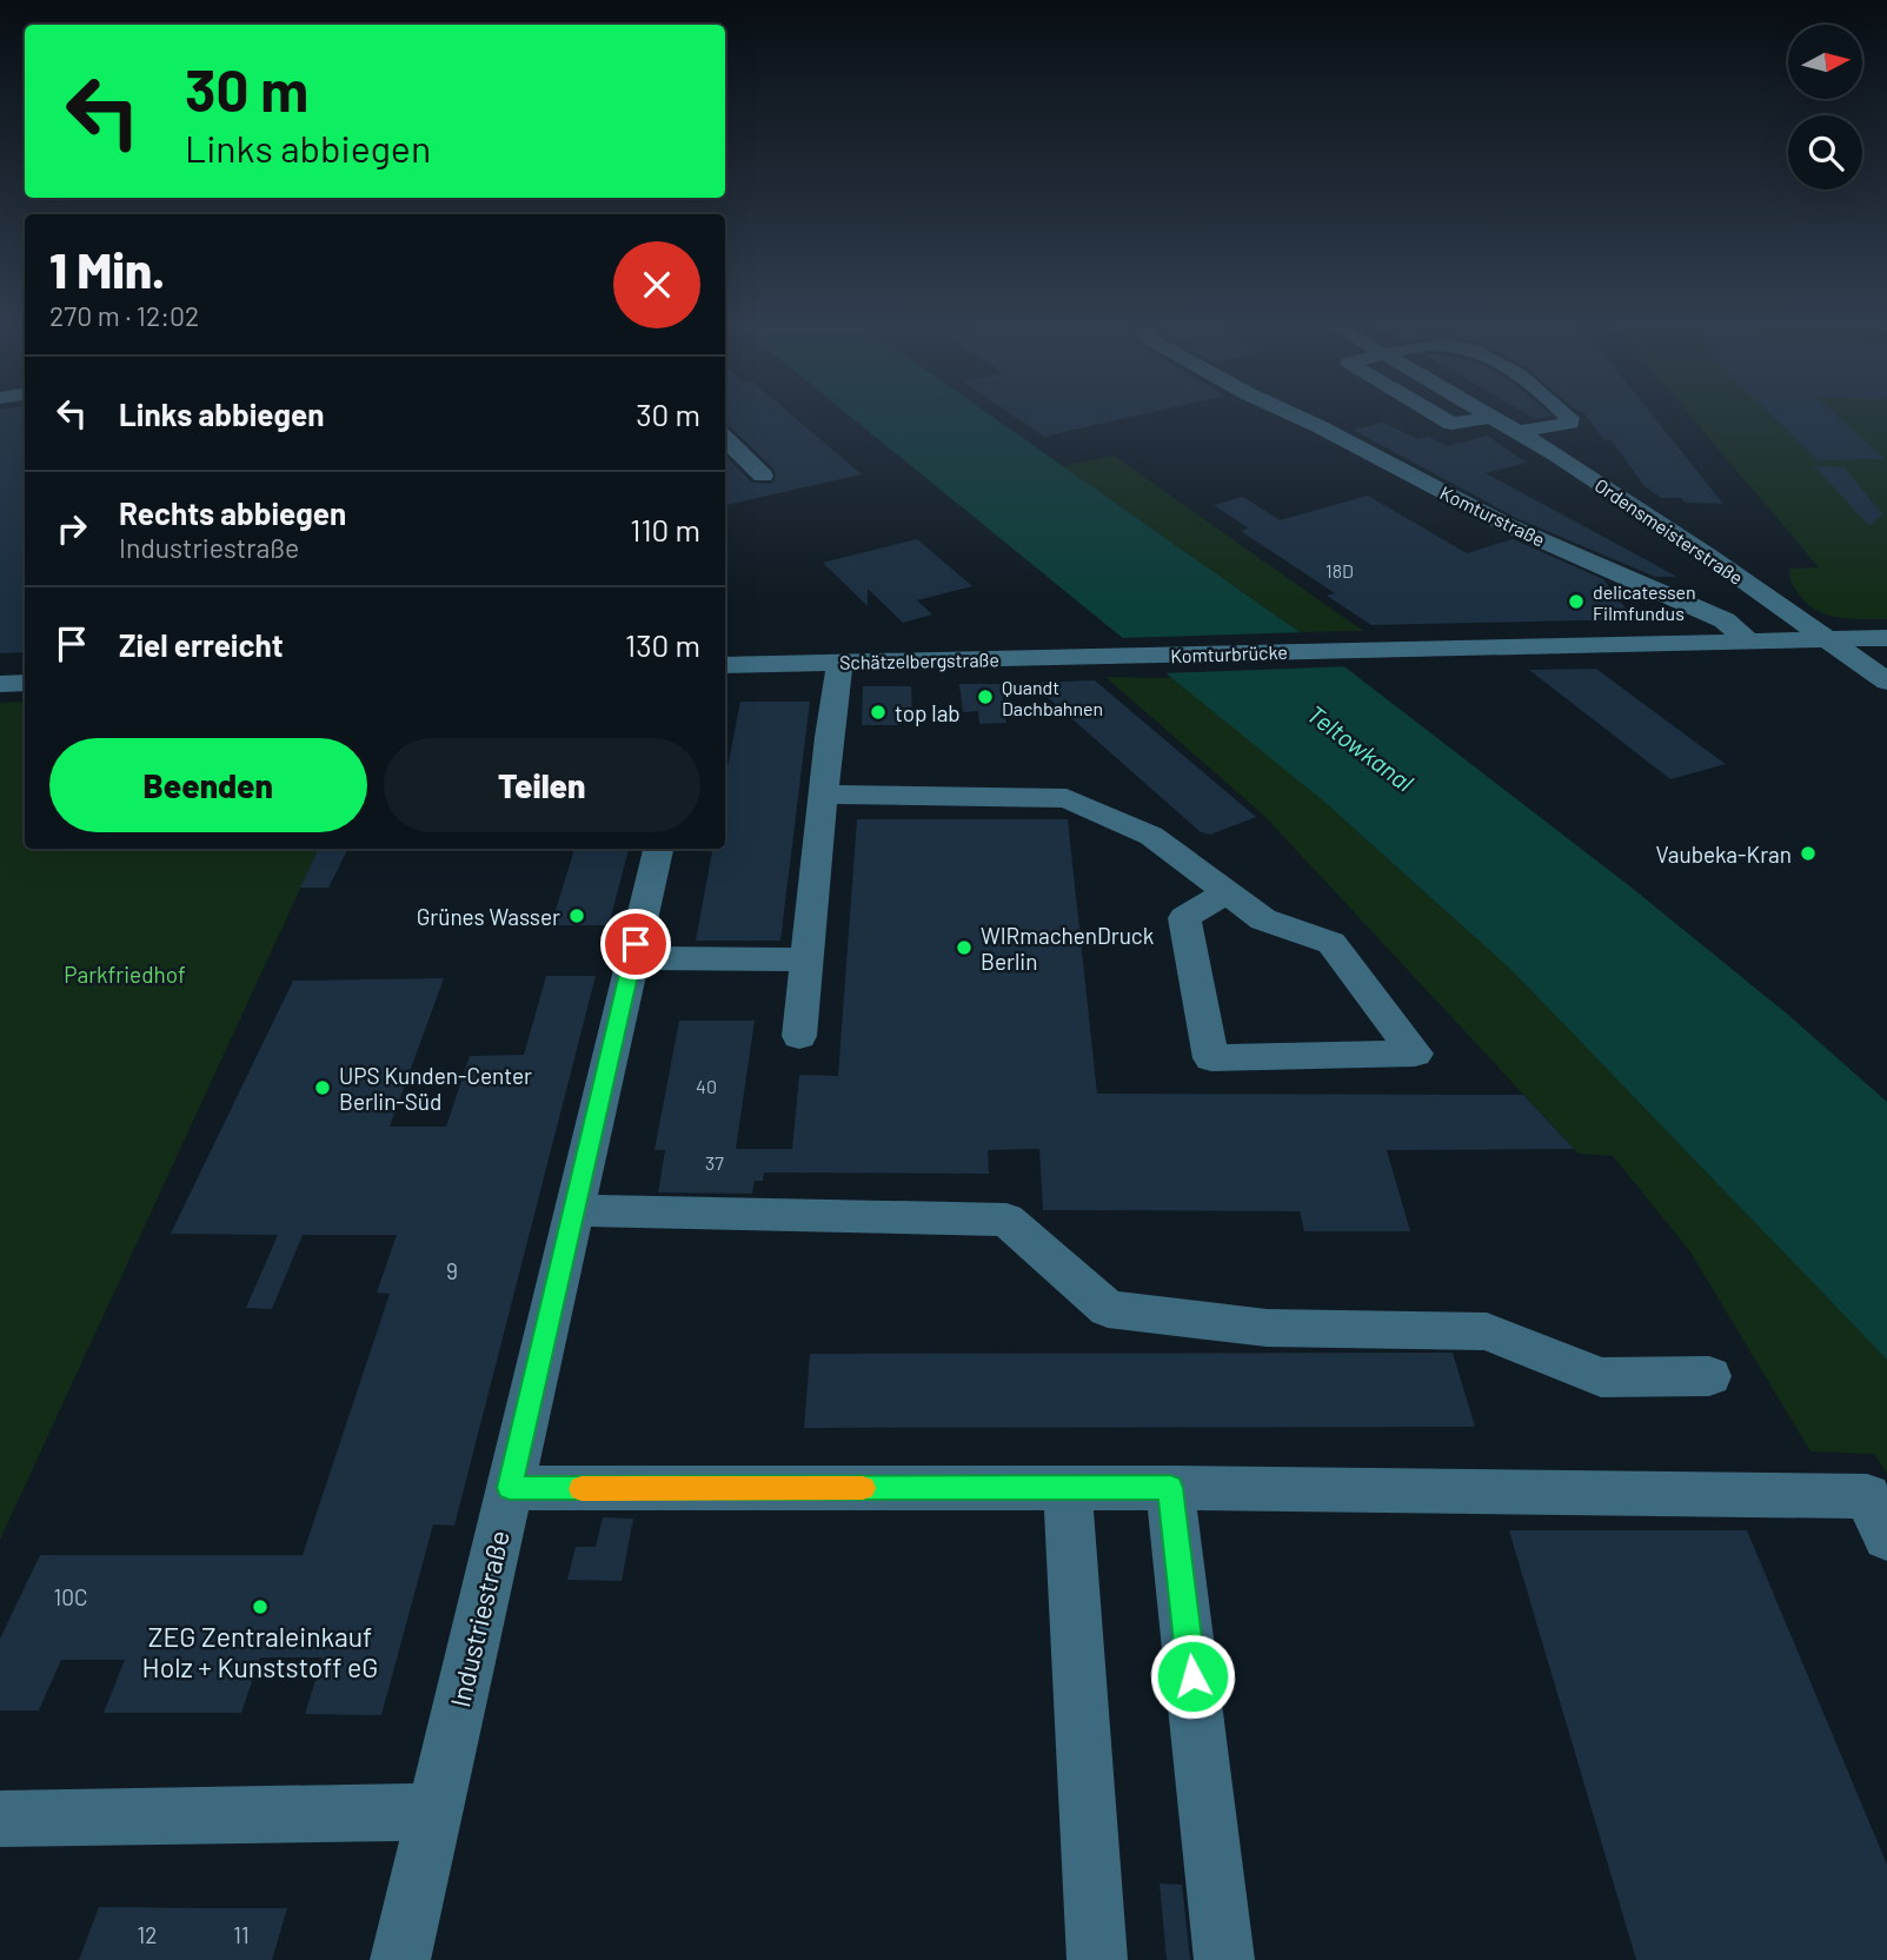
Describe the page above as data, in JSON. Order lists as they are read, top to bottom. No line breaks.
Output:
{"streets":{"street":["Komturstraße","Ordensmeisterstraße","Komturbrücke","Schätzelbergstraße","Industriestraße"]},"crossings":[["Komturstraße","Komturbrücke"],["Komturbrücke","Schätzelbergstraße"]],"water":["Teltowkanal"],"parks":["Parkfriedhof"],"places":["delicatessen Filmfundus","Quandt Dachbahnen","top lab","Vaubeka-Kran","Grünes Wasser","WIRmachenDruck Berlin","UPS Kunden-Center Berlin-Süd","ZEG Zentraleinkauf Holz + Kunststoff eG"],"house_numbers":["18D","40","37","9","10C","12","11"],"north":"right","page":{"turn":["30 m","Links abbiegen"],"heading":["1 Min.","270 m · 12:02"],"list":[{"name":"Links abbiegen","value":"30 m"},{"name":"Rechts abbiegen","note":"Industriestraße","value":"110 m"},{"name":"Ziel erreicht","value":"130 m"}],"buttons":["Beenden","Teilen"]}}
